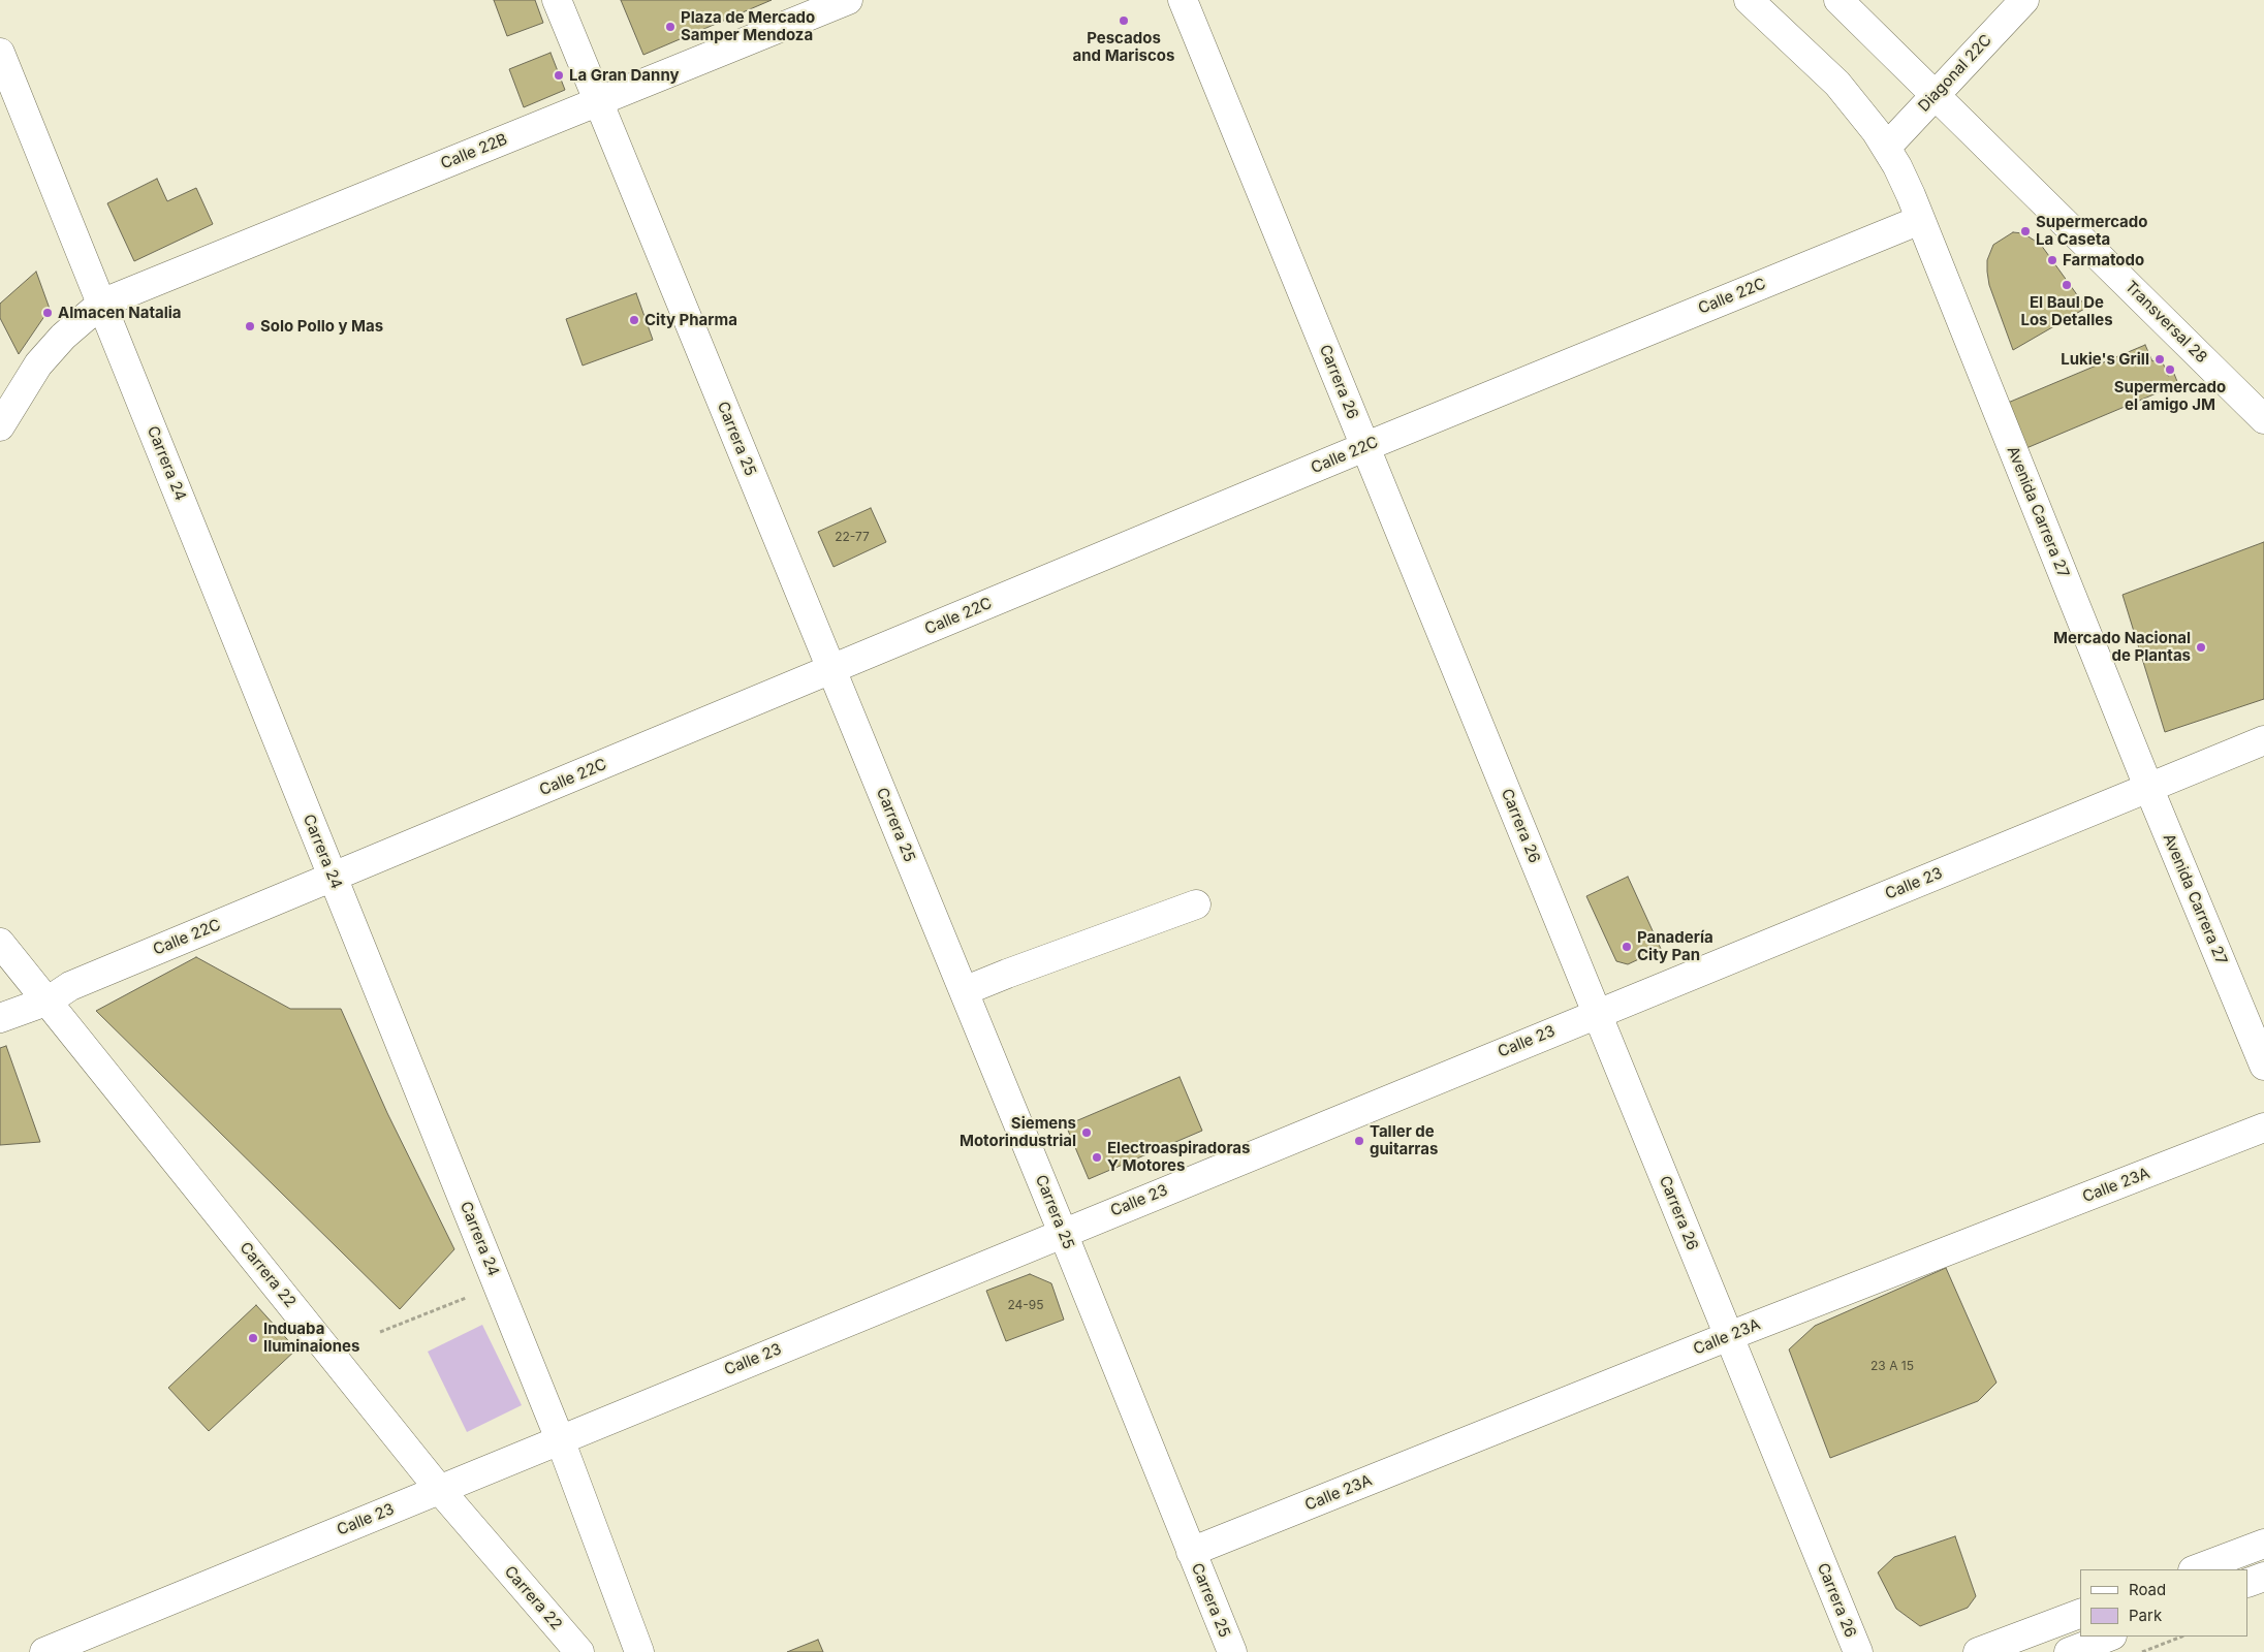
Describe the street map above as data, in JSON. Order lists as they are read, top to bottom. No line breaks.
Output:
{"streets":{"street":["Diagonal 22C","Calle 22B","Calle 22C","Transversal 28","Carrera 26","Carrera 25","Carrera 24","Avenida Carrera 27","Calle 23","Calle 23A","Carrera 22"]},"crossings":[["Diagonal 22C","Transversal 28"],["Diagonal 22C","Avenida Carrera 27"],["Calle 22B","Carrera 25"],["Calle 22B","Carrera 24"],["Calle 22C","Carrera 26"],["Calle 22C","Carrera 25"],["Calle 22C","Carrera 24"],["Calle 22C","Avenida Carrera 27"],["Calle 22C","Carrera 22"],["Carrera 26","Calle 23"],["Carrera 26","Calle 23A"],["Carrera 25","Calle 23"],["Carrera 25","Calle 23A"],["Carrera 24","Calle 23"],["Avenida Carrera 27","Calle 23"],["Calle 23","Carrera 22"]],"places":["Pescados and Mariscos","Plaza de Mercado Samper Mendoza","La Gran Danny","Supermercado La Caseta","Farmatodo","El Baul De Los Detalles","Almacen Natalia","City Pharma","Solo Pollo y Mas","Lukie's Grill","Supermercado el amigo JM","Mercado Nacional de Plantas","Panadería City Pan","Siemens Motorindustrial","Taller de guitarras","Electroaspiradoras Y Motores","Induaba Iluminaiones"],"house_numbers":["22-77","24-95","23 A 15"],"legend":["Road","Park"]}
